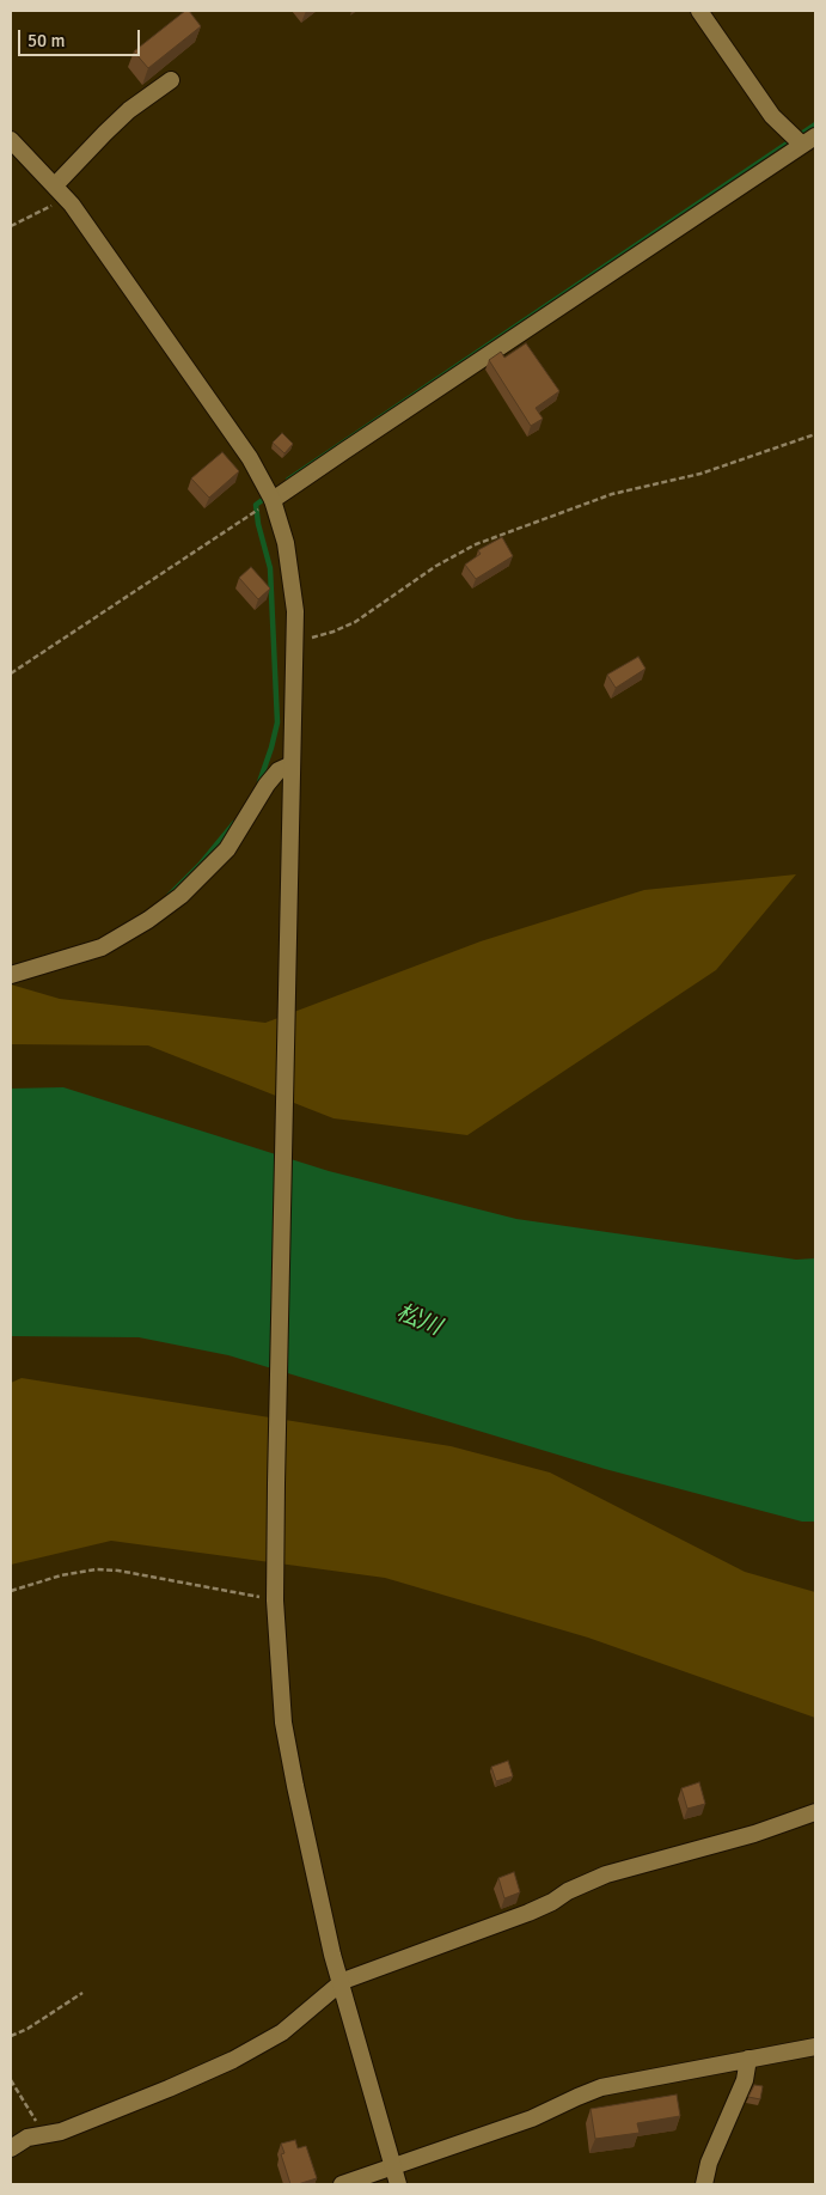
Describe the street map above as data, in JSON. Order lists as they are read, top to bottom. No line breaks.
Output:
{"water":["松川"],"scale_bar":"50 m"}
